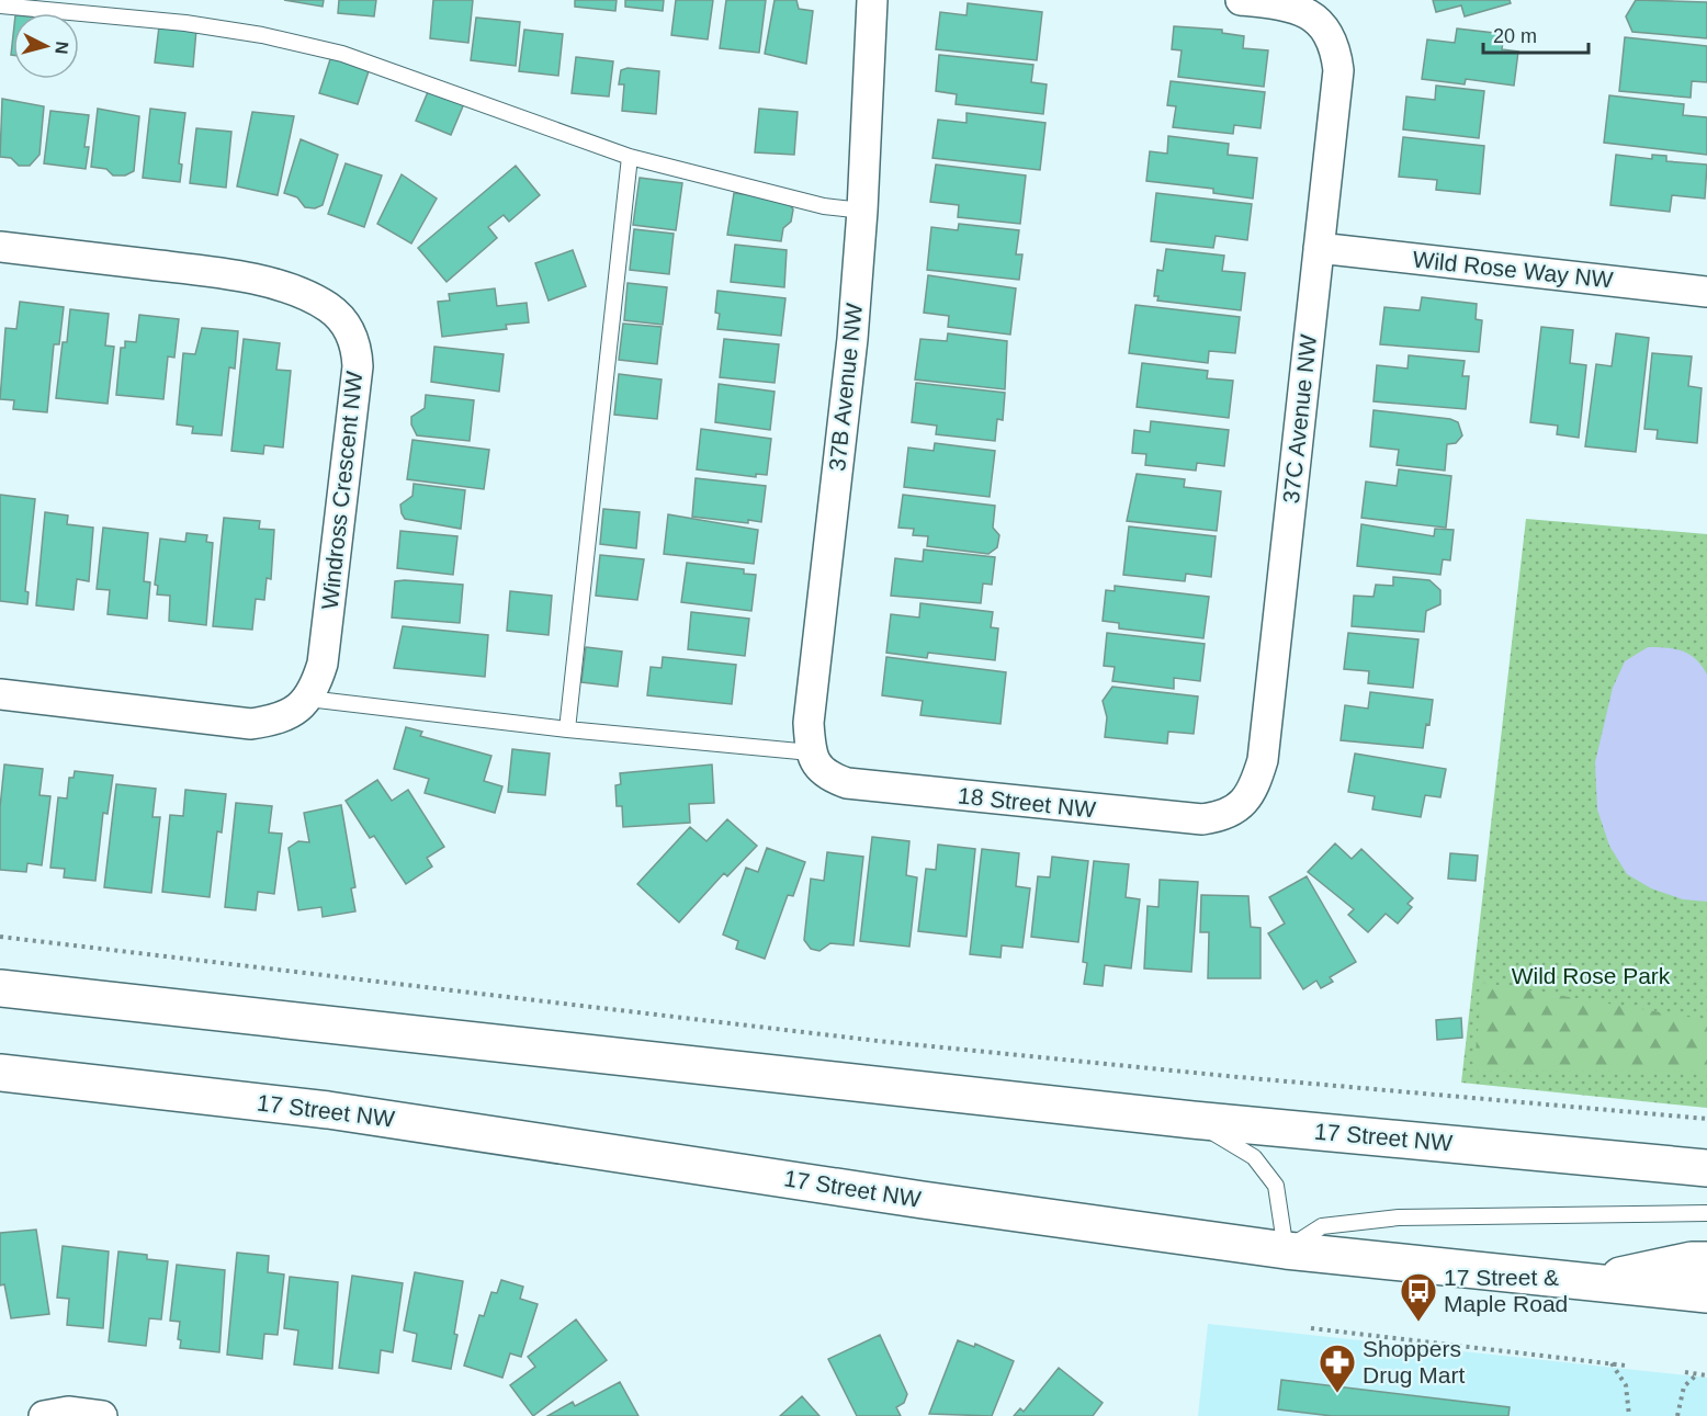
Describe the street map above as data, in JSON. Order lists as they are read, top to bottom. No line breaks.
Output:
{"streets":{"main road":["17 Street NW"],"street":["Wild Rose Way NW","37B Avenue NW","37C Avenue NW","Windross Crescent NW","18 Street NW"]},"crossings":[["Wild Rose Way NW","37C Avenue NW"],["37B Avenue NW","18 Street NW"],["37C Avenue NW","18 Street NW"]],"parks":["Wild Rose Park"],"places":{"bus stop":["17 Street & Maple Road"],"pharmacy":["Shoppers Drug Mart"]},"scale_bar":"20 m","north":"right"}
